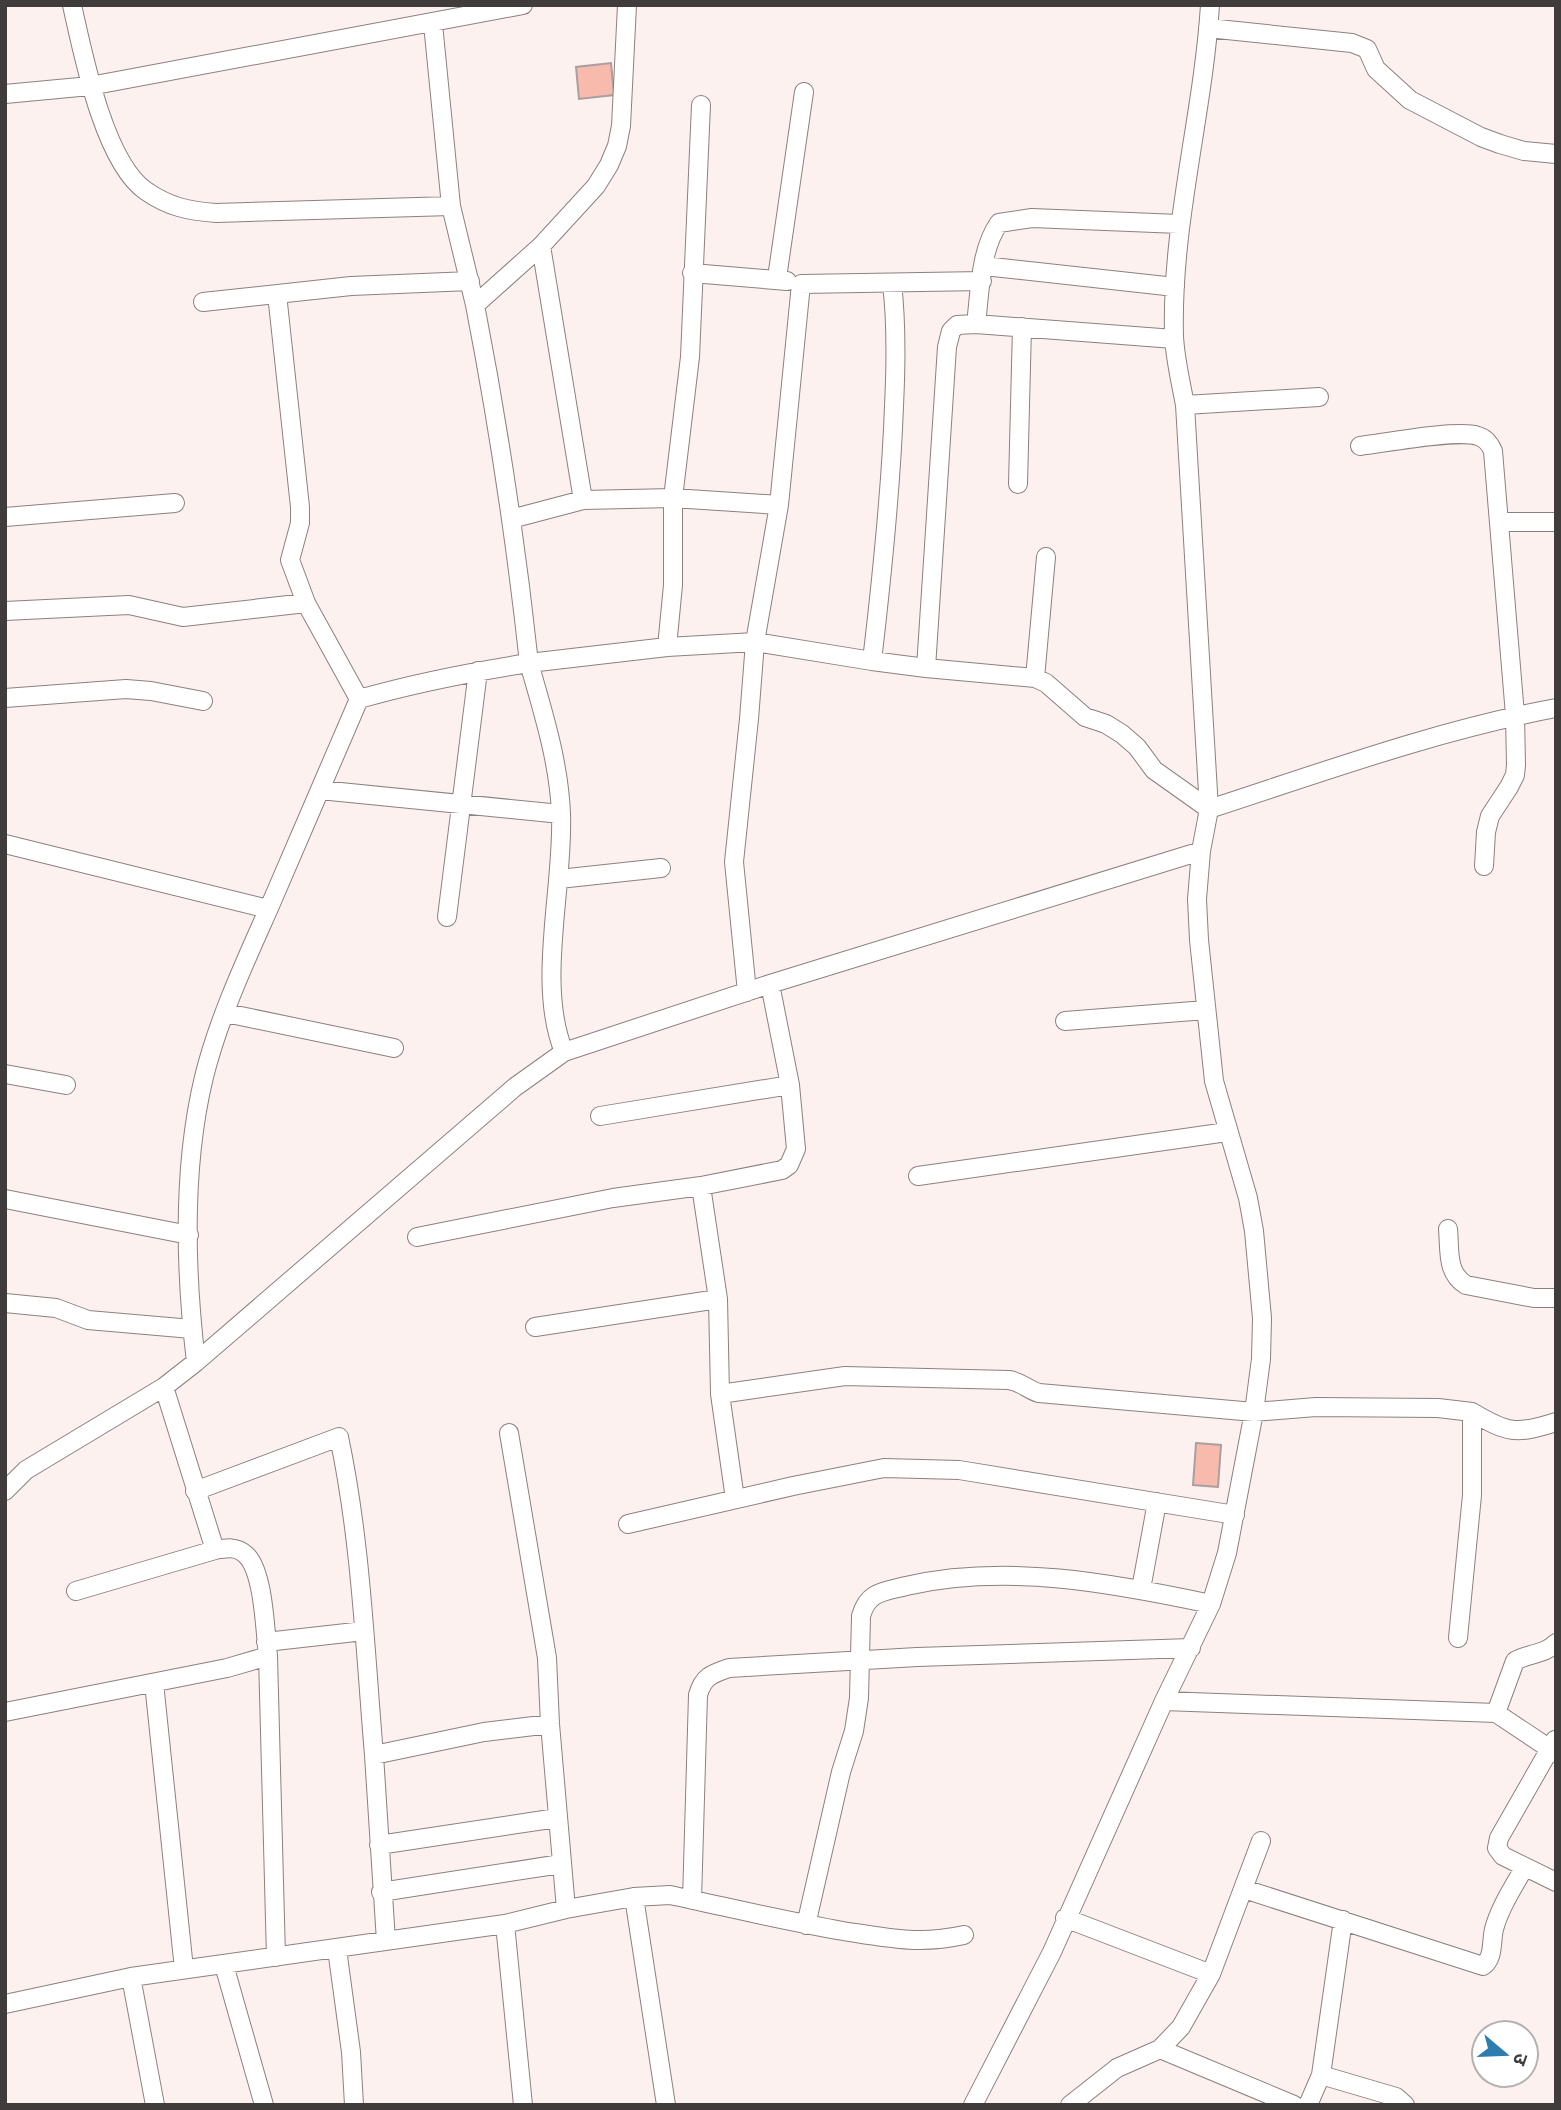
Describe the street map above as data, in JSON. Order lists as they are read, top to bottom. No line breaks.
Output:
{"north":"right"}
